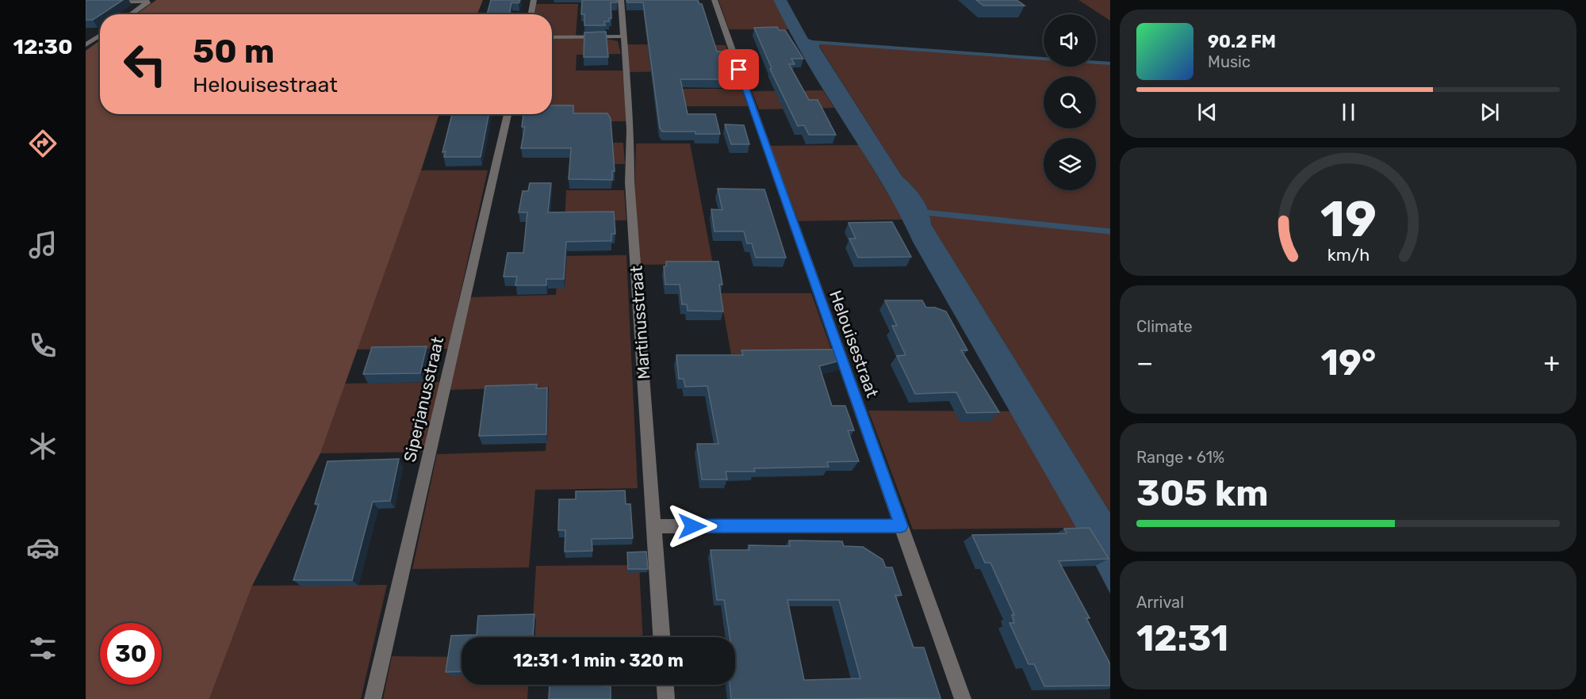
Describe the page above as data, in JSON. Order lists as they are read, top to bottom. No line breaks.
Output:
{"streets":{"street":["Martinusstraat","Helouisestraat","Siperjanusstraat"]},"page":{"tabs":"12:30","turn":["50 m","Helouisestraat"],"song":["90.2 FM","Music"],"tile":["Climate",["Range · 61%","305 km"],["Arrival","12:31"]],"heat":["−","19°","+"],"limit":"30","trip":"12:31 · 1 min · 320 m","gauge":["19","km/h"]}}
